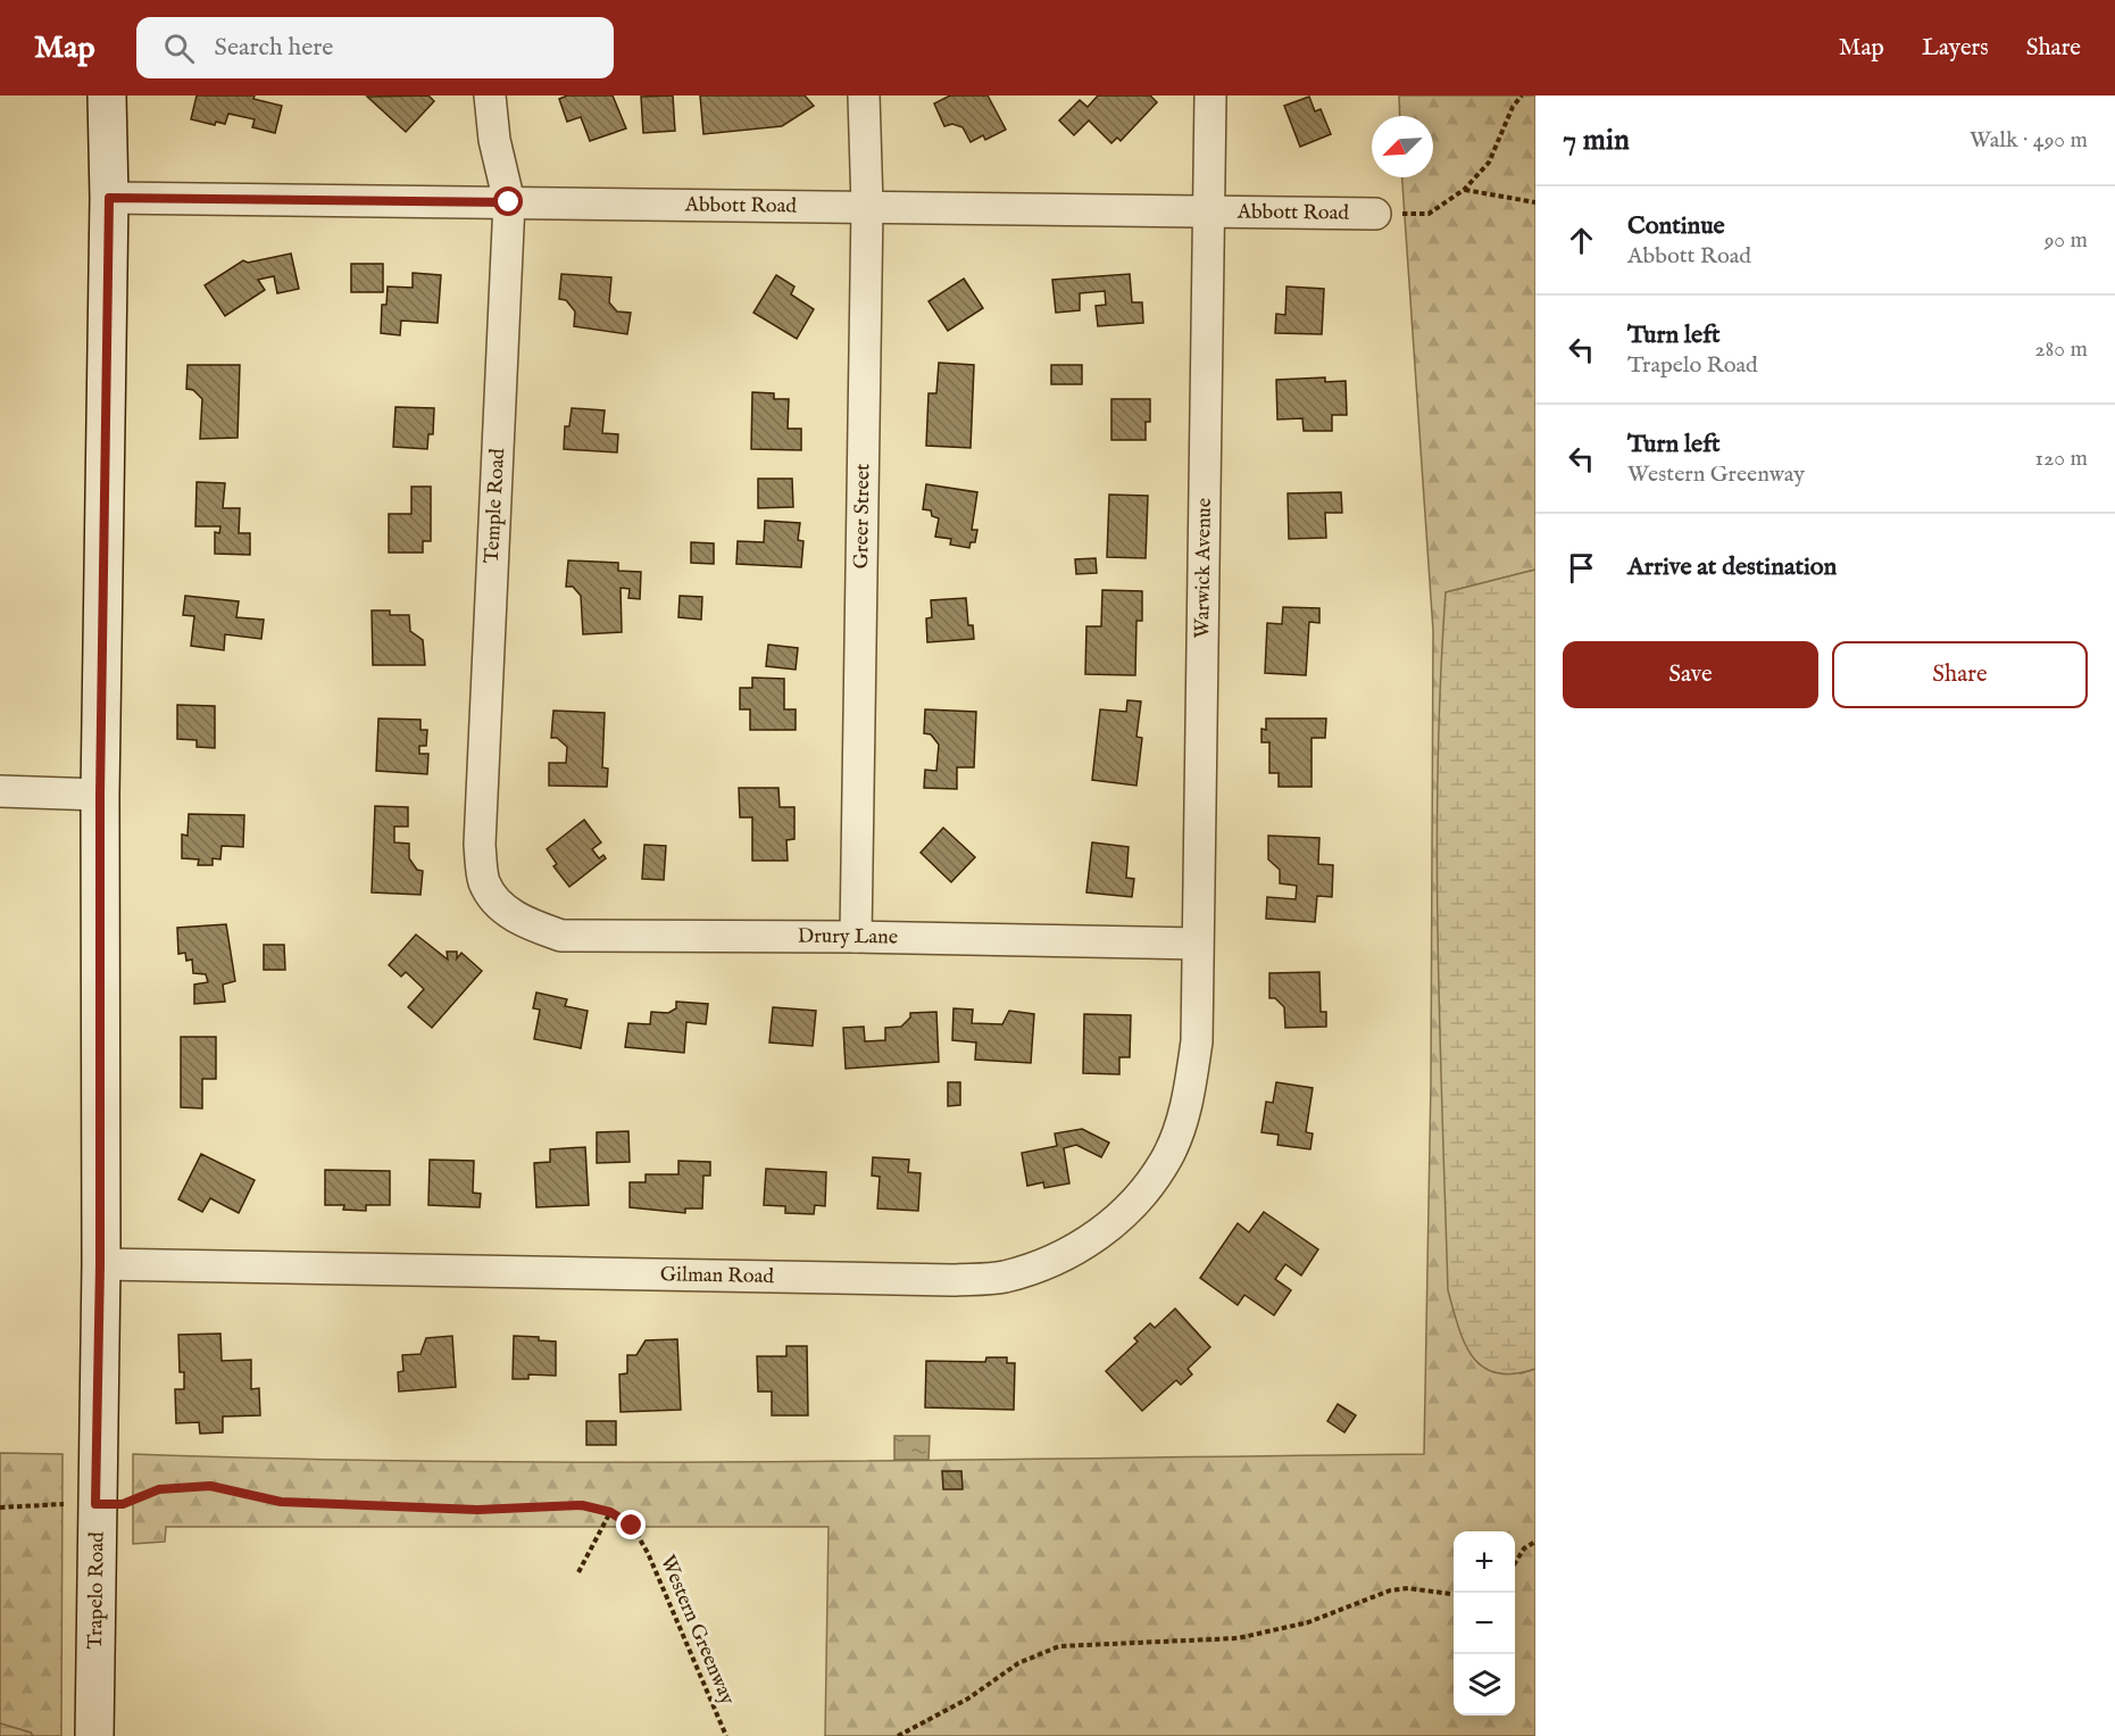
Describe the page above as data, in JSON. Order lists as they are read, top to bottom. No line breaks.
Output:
{"streets":{"main road":["Trapelo Road"],"street":["Abbott Road","Temple Road","Greer Street","Warwick Avenue","Drury Lane","Gilman Road"],"path":["Western Greenway"]},"crossings":[["Abbott Road","Temple Road"],["Abbott Road","Greer Street"],["Abbott Road","Warwick Avenue"],["Abbott Road","Trapelo Road"],["Temple Road","Drury Lane"],["Greer Street","Drury Lane"],["Warwick Avenue","Drury Lane"],["Warwick Avenue","Gilman Road"],["Gilman Road","Trapelo Road"],["Trapelo Road","Western Greenway"]],"north":"bottom left","page":{"header":"Map","search":"Search here","nav":["Map","Layers","Share"],"heading":["7 min","Walk · 490 m"],"list":[["Continue","Abbott Road","90 m"],["Turn left","Trapelo Road","280 m"],["Turn left","Western Greenway","120 m"],"Arrive at destination"],"buttons":["Save","Share"],"map_buttons":["+","−"]}}
